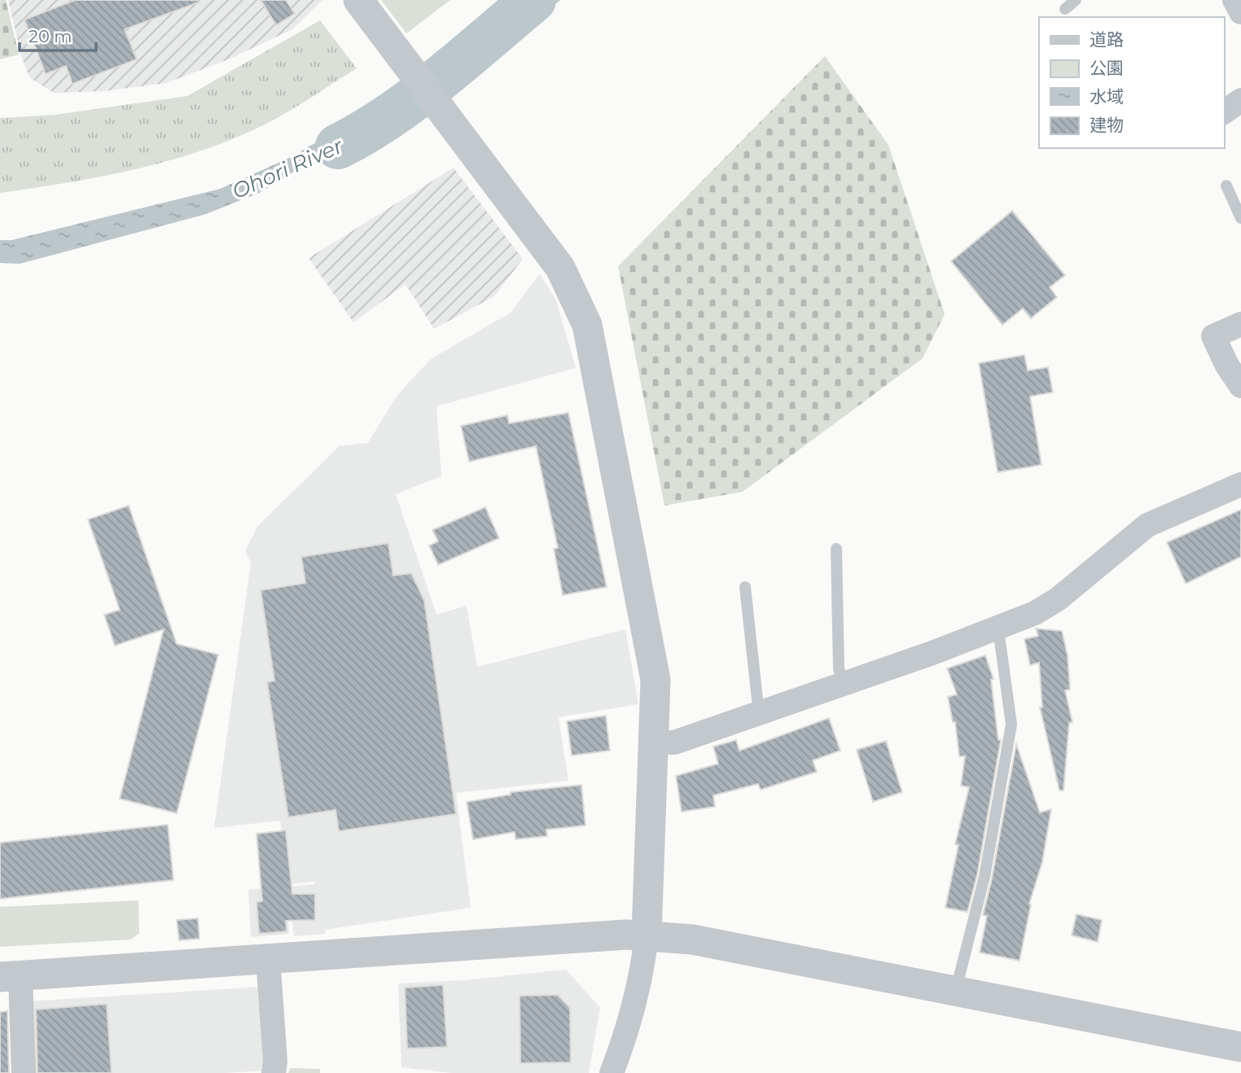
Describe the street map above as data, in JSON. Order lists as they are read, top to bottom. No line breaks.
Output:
{"water":["Ohori River"],"legend":["道路","公園","水域","建物"],"scale_bar":"20 m"}
